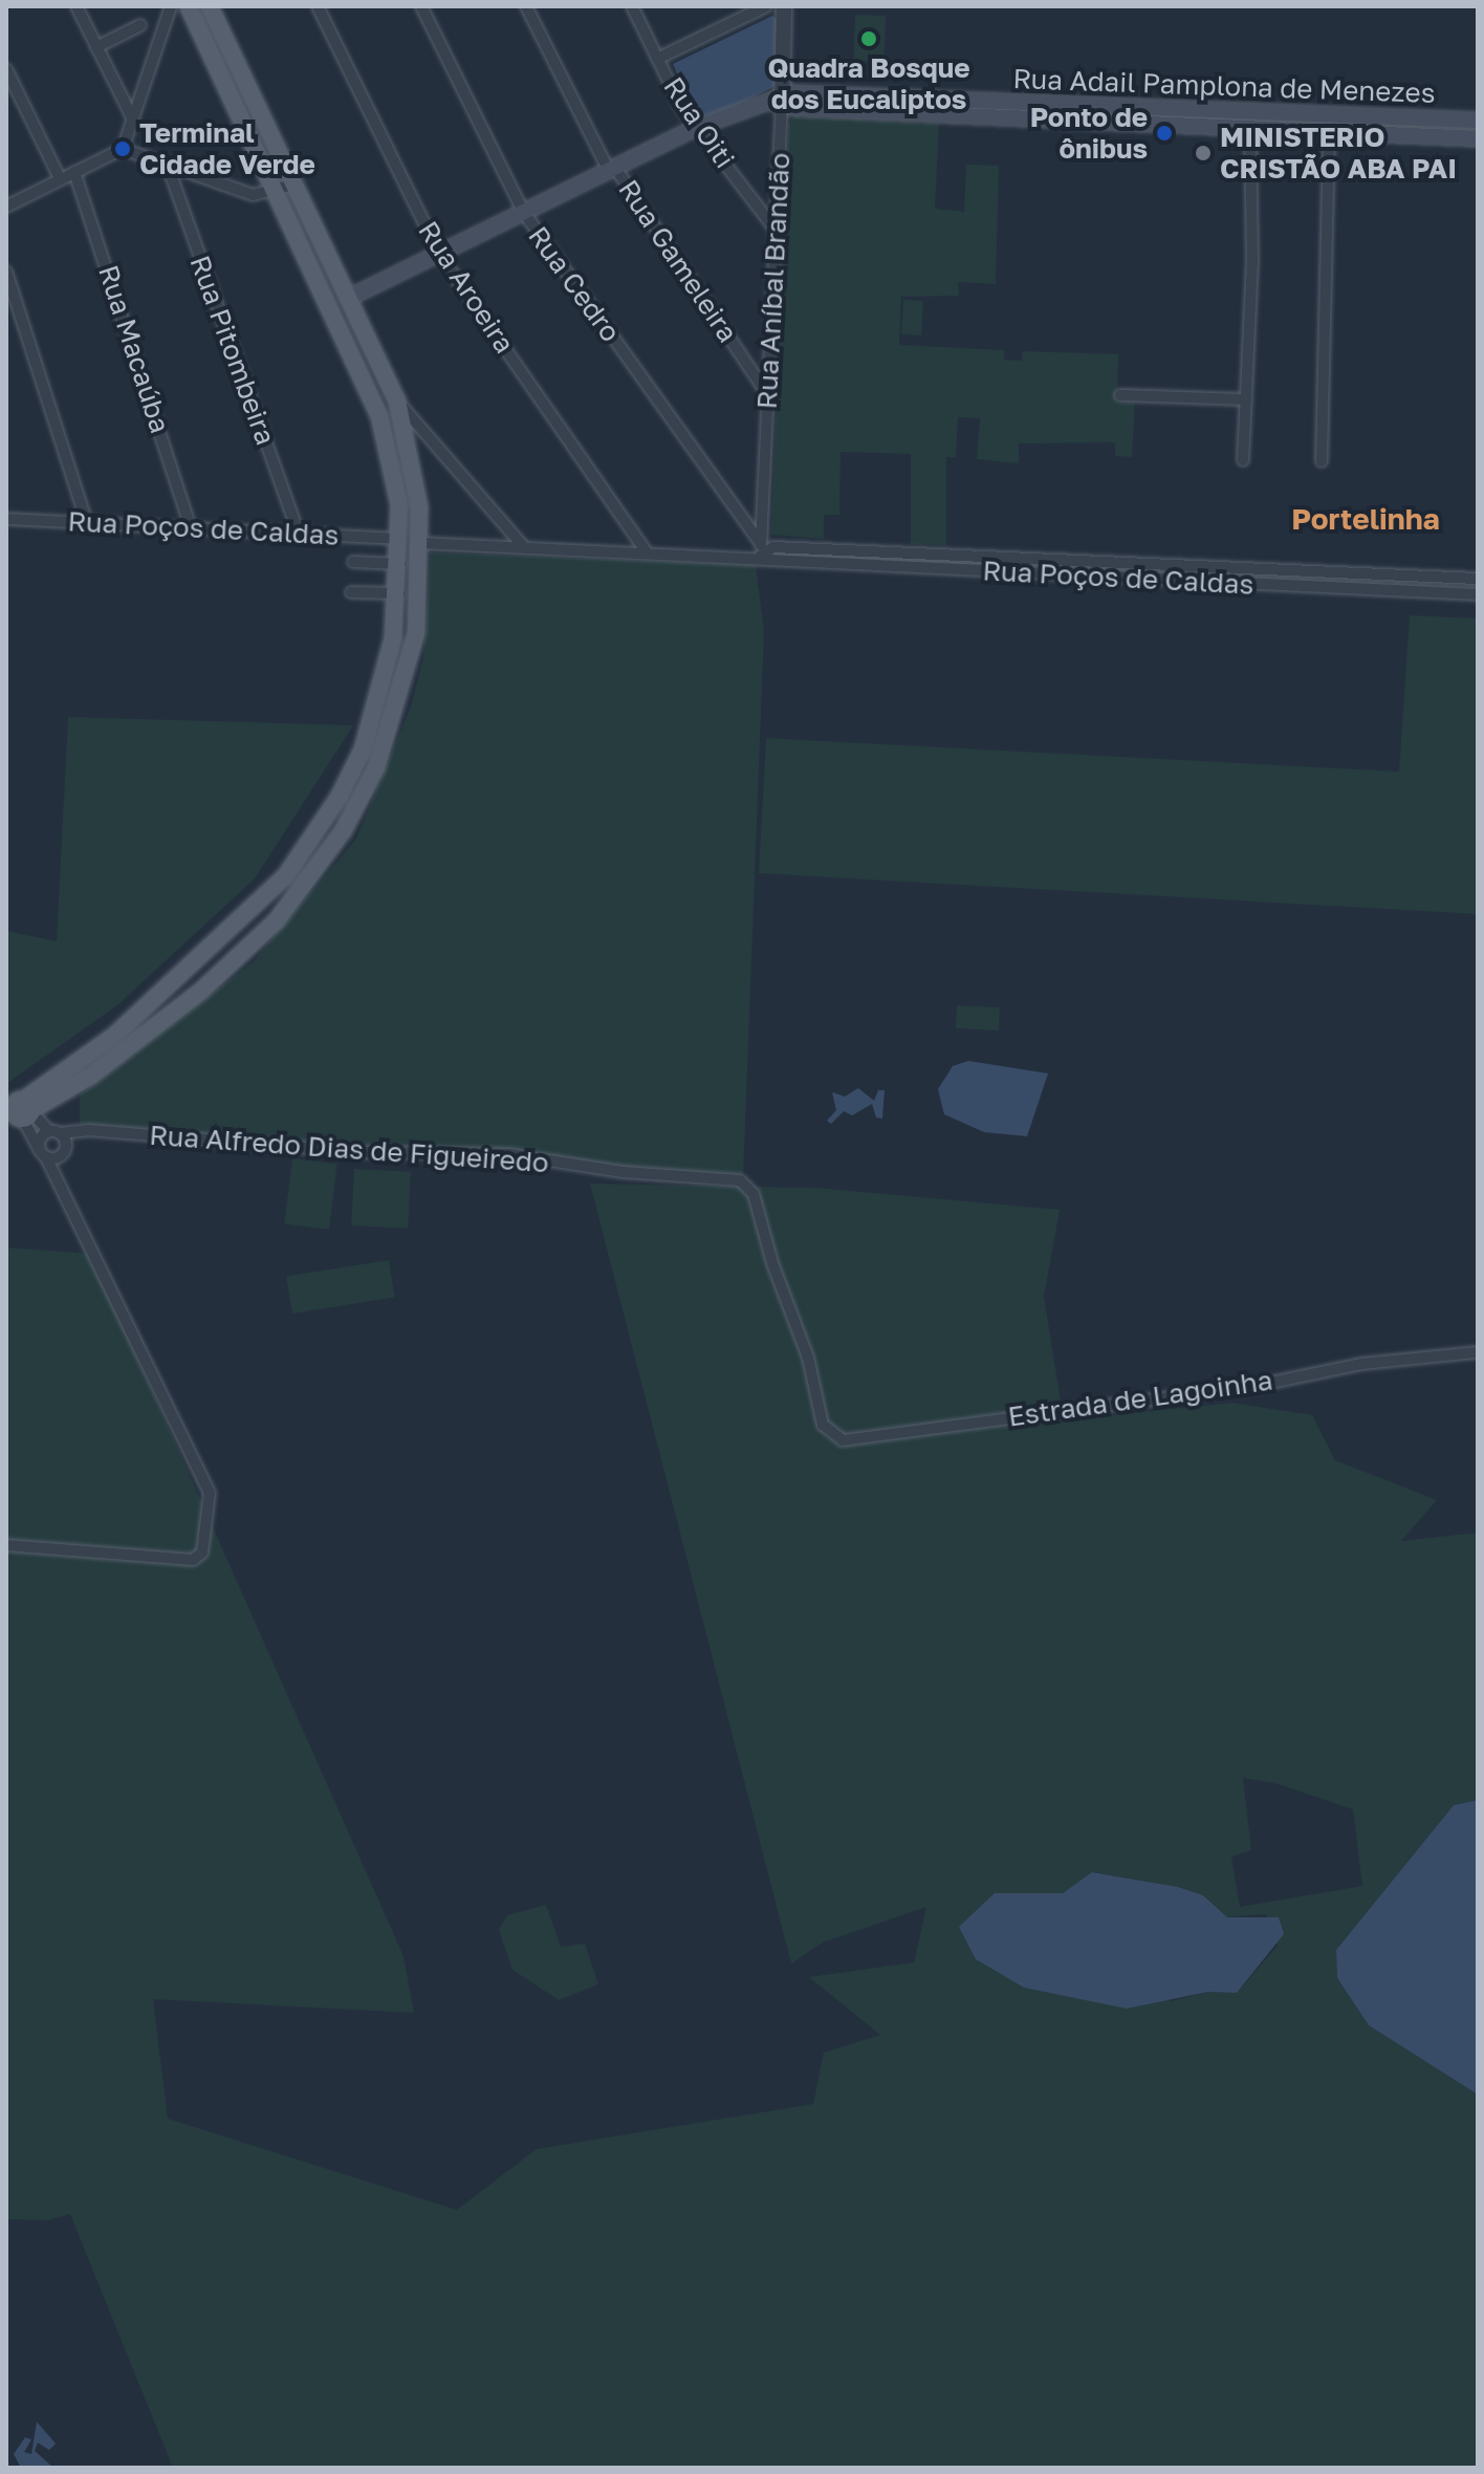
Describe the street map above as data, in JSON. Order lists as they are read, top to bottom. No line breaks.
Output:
{"streets":{"main road":["Rua Adail Pamplona de Menezes"],"street":["Rua Oiti","Rua Gameleira","Rua Aníbal Brandão","Rua Cedro","Rua Aroeira","Rua Macaúba","Rua Pitombeira","Rua Poços de Caldas","Rua Alfredo Dias de Figueiredo","Estrada de Lagoinha"]},"crossings":[["Rua Adail Pamplona de Menezes","Rua Oiti"],["Rua Adail Pamplona de Menezes","Rua Gameleira"],["Rua Adail Pamplona de Menezes","Rua Aníbal Brandão"],["Rua Adail Pamplona de Menezes","Rua Cedro"],["Rua Adail Pamplona de Menezes","Rua Aroeira"],["Rua Oiti","Rua Aníbal Brandão"],["Rua Gameleira","Rua Aníbal Brandão"],["Rua Aníbal Brandão","Rua Cedro"],["Rua Aníbal Brandão","Rua Poços de Caldas"],["Rua Aroeira","Rua Poços de Caldas"],["Rua Macaúba","Rua Poços de Caldas"],["Rua Pitombeira","Rua Poços de Caldas"],["Rua Alfredo Dias de Figueiredo","Estrada de Lagoinha"]],"districts":["Portelinha"],"places":["Quadra Bosque dos Eucaliptos","Ponto de ônibus","Terminal Cidade Verde","MINISTERIO CRISTÃO ABA PAI"]}
